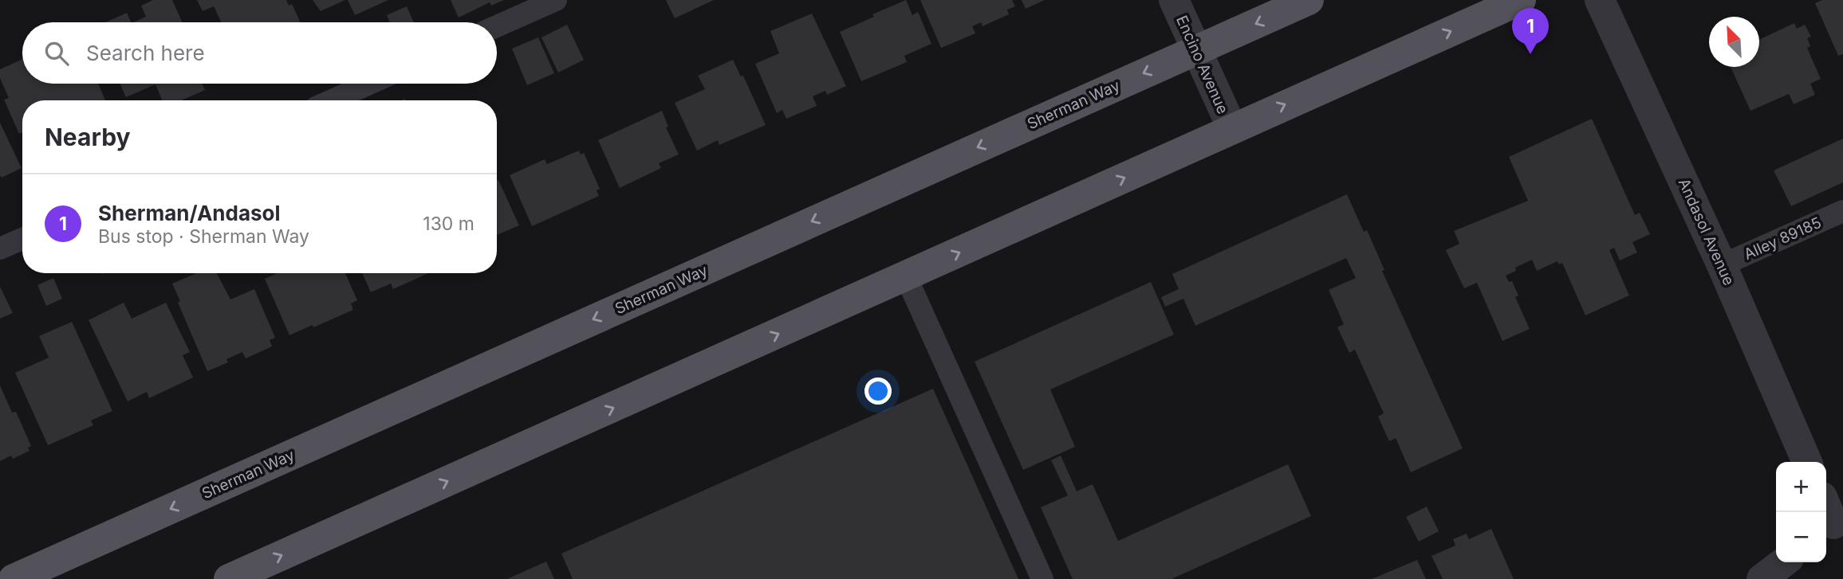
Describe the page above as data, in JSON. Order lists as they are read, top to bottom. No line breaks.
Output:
{"streets":{"main road":["Sherman Way"],"street":["Encino Avenue","Andasol Avenue"],"lane":["Alley 89185"]},"crossings":[["Encino Avenue","Sherman Way"],["Andasol Avenue","Alley 89185"]],"north":"top left","page":{"pins":"1","search":"Search here","heading":"Nearby","list":[{"mark":"1","name":"Sherman/Andasol","note":"Bus stop · Sherman Way","value":"130 m"}],"map_buttons":["+","−"]}}
